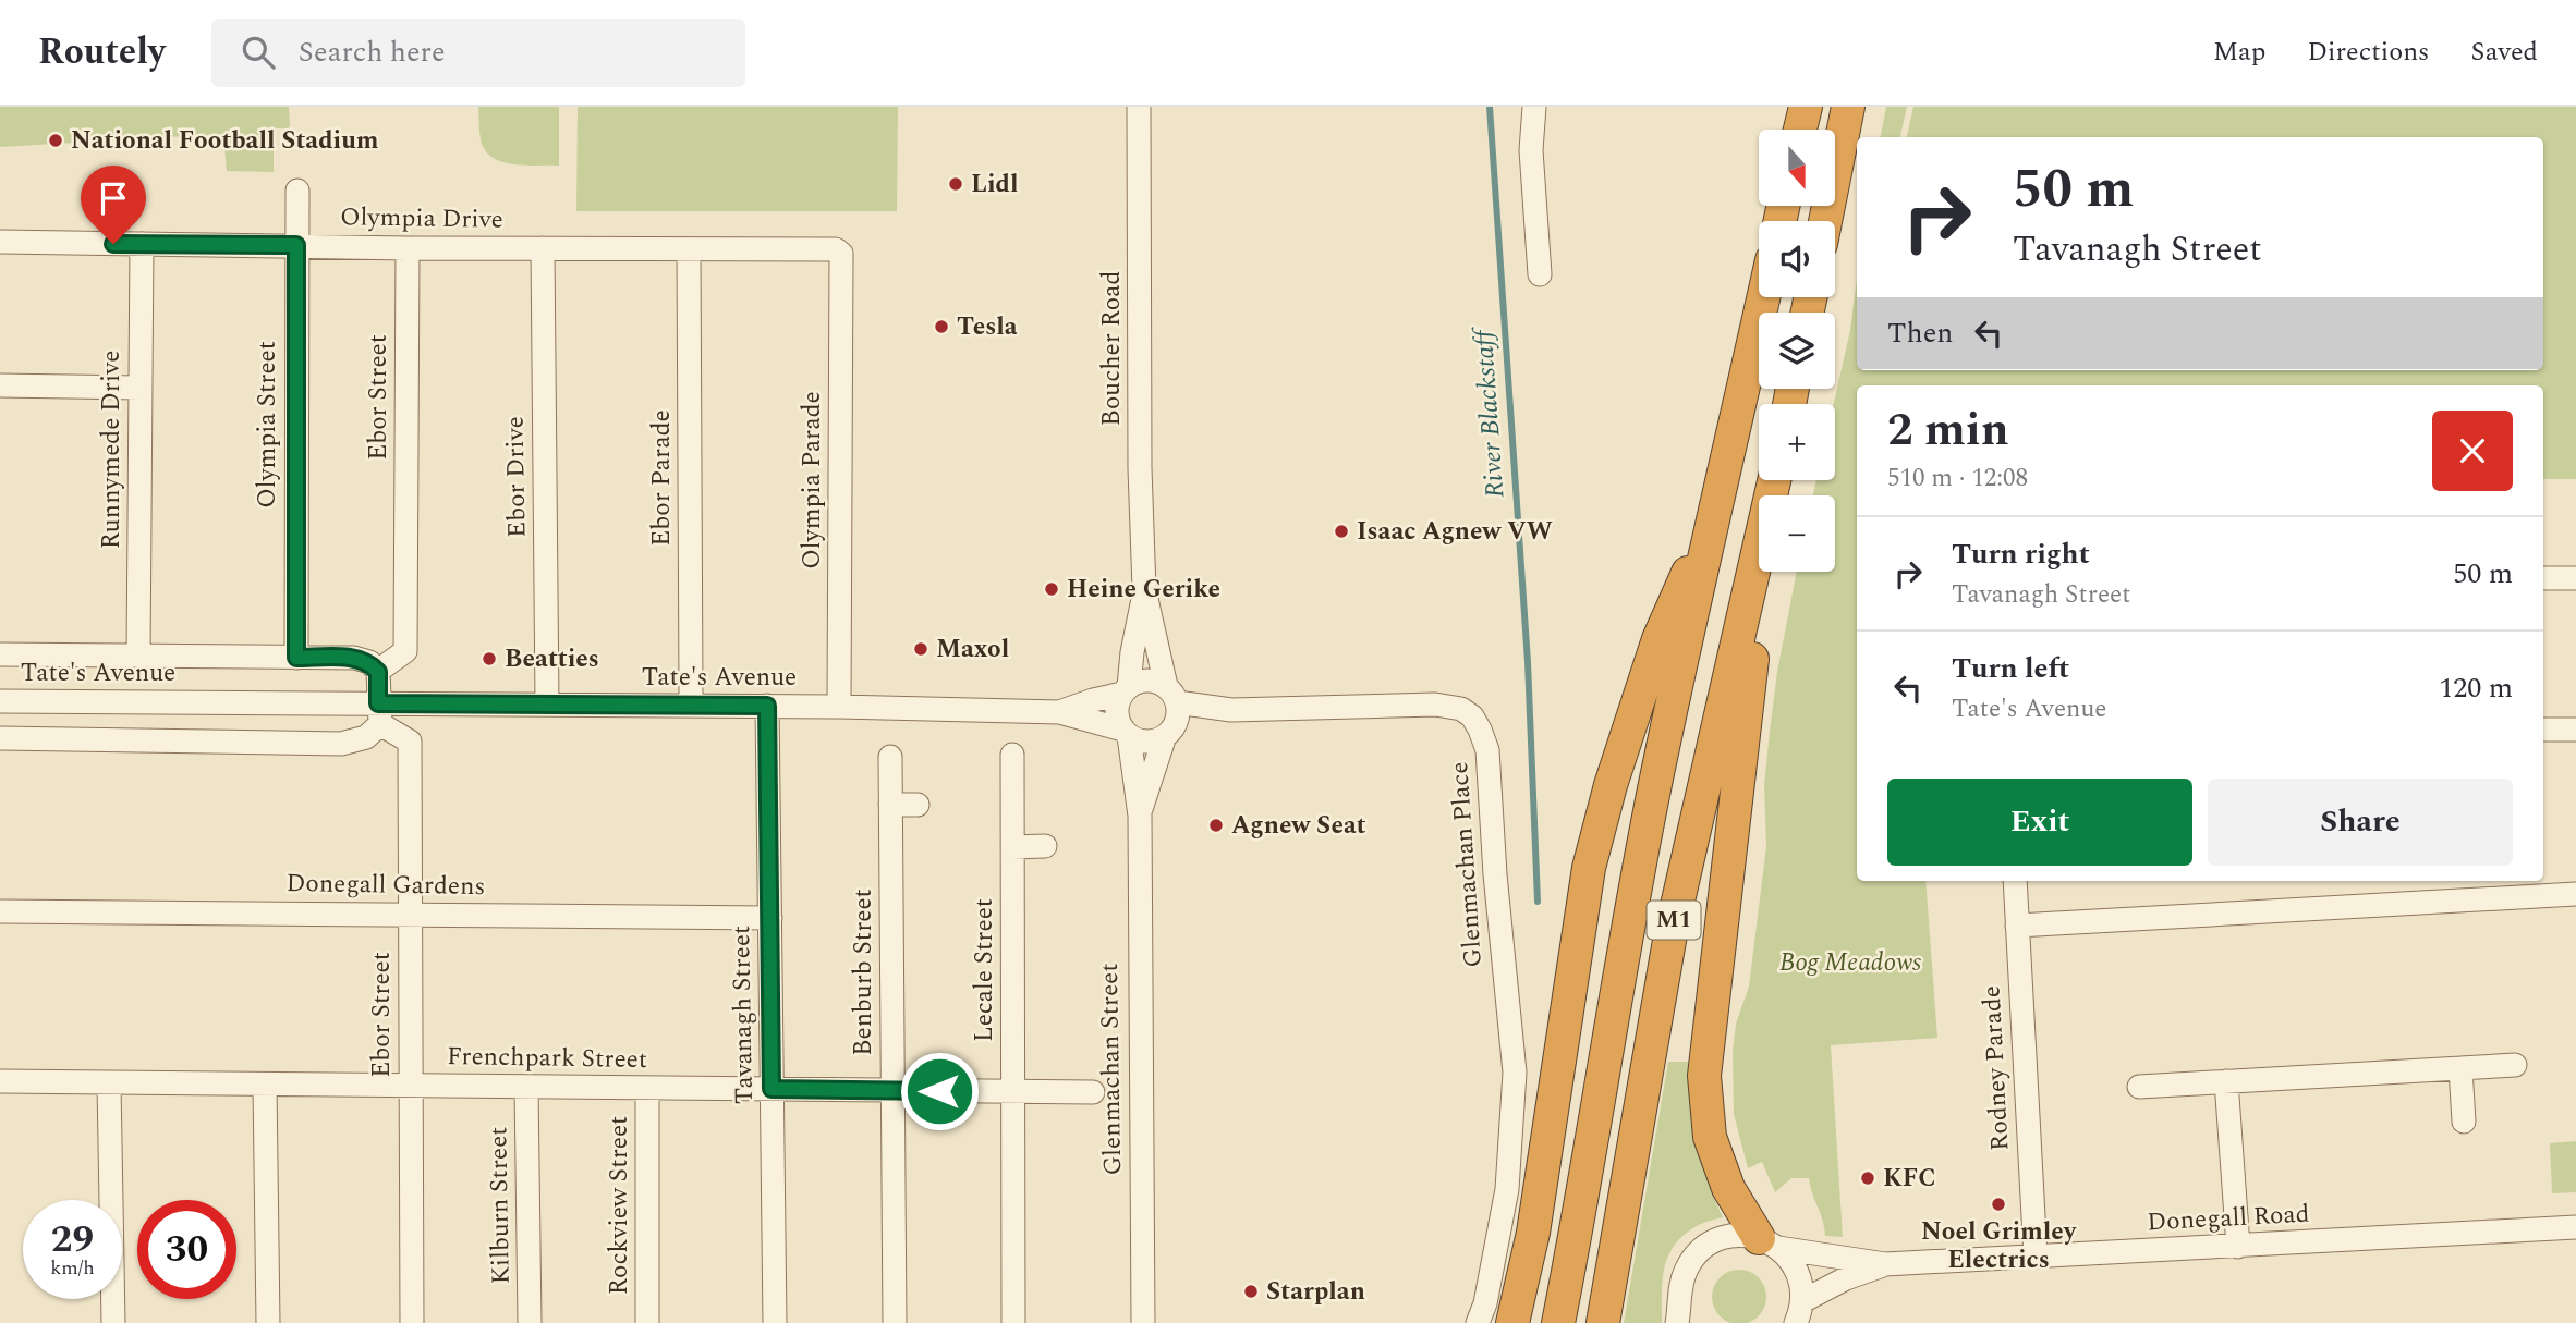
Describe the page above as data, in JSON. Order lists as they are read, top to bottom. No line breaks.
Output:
{"streets":{"highway":["M1"],"street":["Olympia Drive","Boucher Road","Ebor Street","Olympia Street","Runnymede Drive","Ebor Drive","Ebor Parade","Olympia Parade","Tate's Avenue","Glenmachan Place","Donegall Gardens","Lecale Street","Benburb Street","Tavanagh Street","Frenchpark Street","Rodney Parade","Glenmachan Street","Kilburn Street","Rockview Street","Donegall Road"]},"crossings":[["Olympia Drive","Ebor Street"],["Olympia Drive","Olympia Street"],["Olympia Drive","Runnymede Drive"],["Olympia Drive","Ebor Drive"],["Olympia Drive","Ebor Parade"],["Olympia Drive","Olympia Parade"],["Boucher Road","Tate's Avenue"],["Boucher Road","Glenmachan Street"],["Ebor Street","Tate's Avenue"],["Ebor Street","Donegall Gardens"],["Ebor Street","Frenchpark Street"],["Olympia Street","Tate's Avenue"],["Runnymede Drive","Tate's Avenue"],["Ebor Drive","Tate's Avenue"],["Ebor Parade","Tate's Avenue"],["Olympia Parade","Tate's Avenue"],["Tate's Avenue","Tavanagh Street"],["Tate's Avenue","Glenmachan Street"],["Donegall Gardens","Tavanagh Street"],["Lecale Street","Frenchpark Street"],["Benburb Street","Frenchpark Street"],["Tavanagh Street","Frenchpark Street"],["Frenchpark Street","Kilburn Street"],["Frenchpark Street","Rockview Street"],["Rodney Parade","Donegall Road"]],"water":["River Blackstaff"],"parks":["Bog Meadows"],"places":["National Football Stadium","Lidl","Tesla","Isaac Agnew VW","Heine Gerike","Maxol","Beatties","Agnew Seat","KFC","Noel Grimley Electrics","Starplan"],"north":"bottom","page":{"header":"Routely","search":"Search here","nav":["Map","Directions","Saved"],"map_buttons":["+","−"],"turn":["50 m","Tavanagh Street"],"then":"Then","heading":["2 min","510 m · 12:08"],"list":[{"name":"Turn right","note":"Tavanagh Street","value":"50 m"},{"name":"Turn left","note":"Tate's Avenue","value":"120 m"}],"buttons":["Exit","Share"],"speed":"29 km/h","limit":"30"}}
